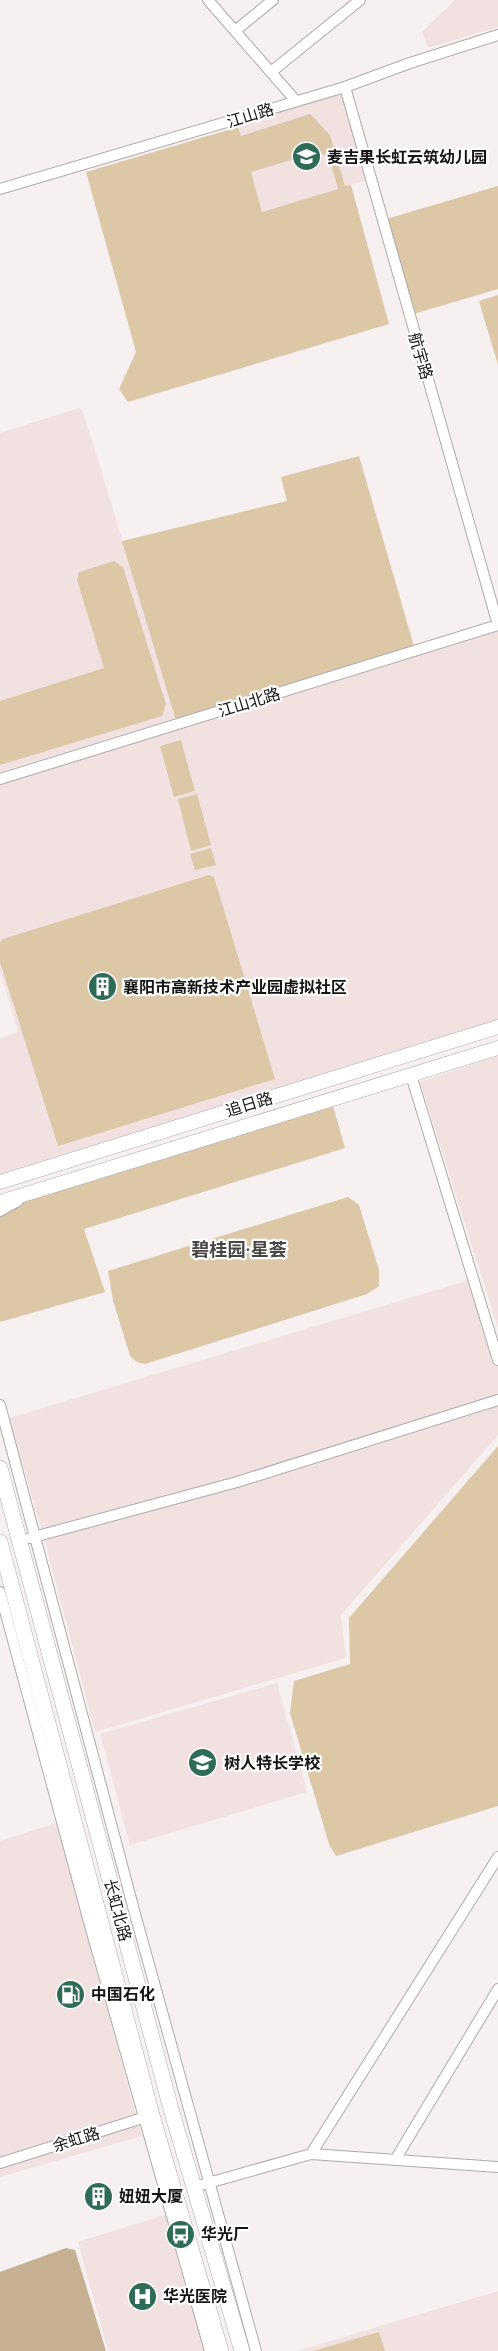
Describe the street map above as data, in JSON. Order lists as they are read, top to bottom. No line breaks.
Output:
{"streets":{"highway":["长虹北路"],"main road":["追日路"],"street":["江山路","航宇路","江山北路","余虹路"]},"crossings":[["江山路","航宇路"],["航宇路","江山北路"],["长虹北路","余虹路"]],"districts":["碧桂园·星荟"],"places":{"school or university":["麦吉果长虹云筑幼儿园","树人特长学校"],"building":["襄阳市高新技术产业园虚拟社区","妞妞大厦"],"fuel station":["中国石化"],"bus stop":["华光厂"],"hospital":["华光医院"]}}
